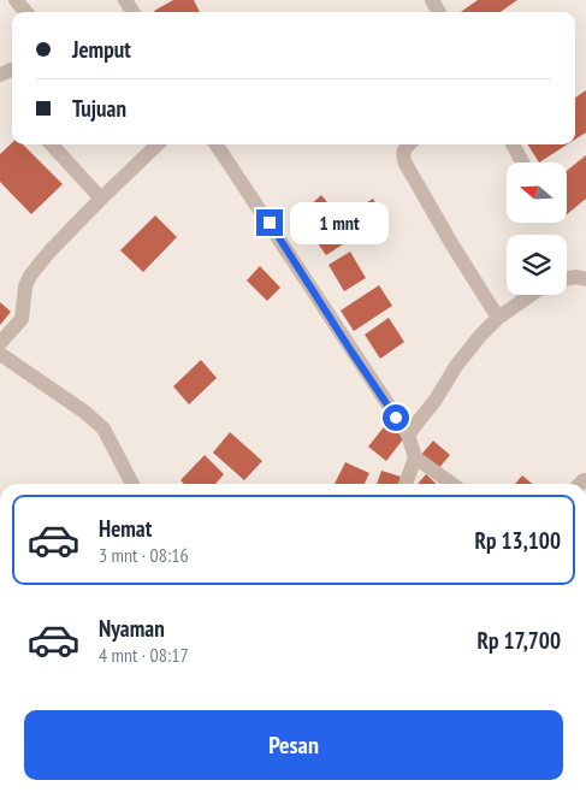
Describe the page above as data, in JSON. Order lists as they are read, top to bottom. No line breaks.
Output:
{"north":"left","page":{"banner":["Jemput","Tujuan"],"bubble":"1 mnt","list":[{"name":"Hemat","note":"3 mnt · 08:16","value":"Rp 13,100"},{"name":"Nyaman","note":"4 mnt · 08:17","value":"Rp 17,700"}],"buttons":"Pesan"}}
